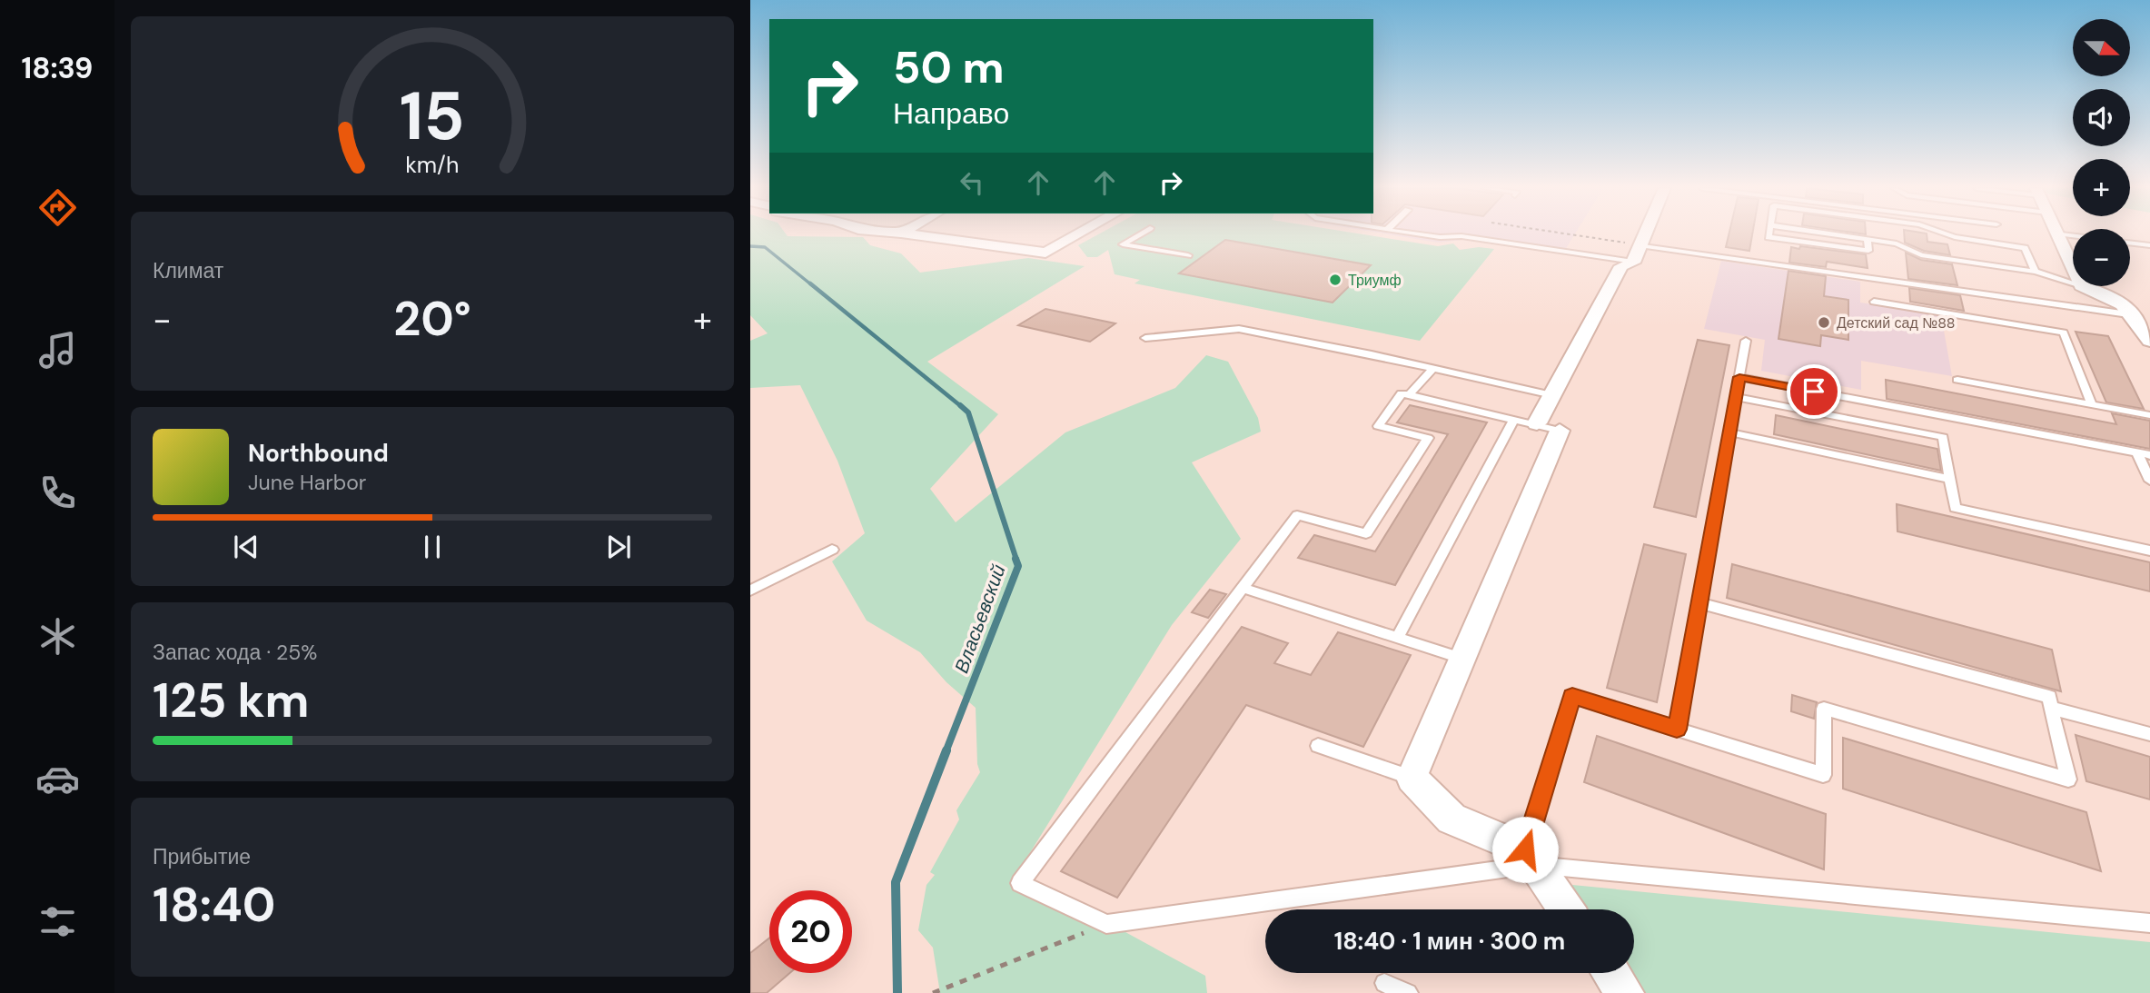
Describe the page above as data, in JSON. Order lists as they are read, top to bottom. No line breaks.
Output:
{"water":["Власьевский"],"places":["Триумф","Детский сад №88"],"north":"right","page":{"tabs":"18:39","map_buttons":["+","−"],"turn":["50 m","Направо"],"tile":["Климат",["Запас хода · 25%","125 km"],["Прибытие","18:40"]],"heat":["−","20°","+"],"song":["Northbound","June Harbor"],"limit":"20","trip":"18:40 · 1 мин · 300 m","gauge":["15","km/h"]}}
